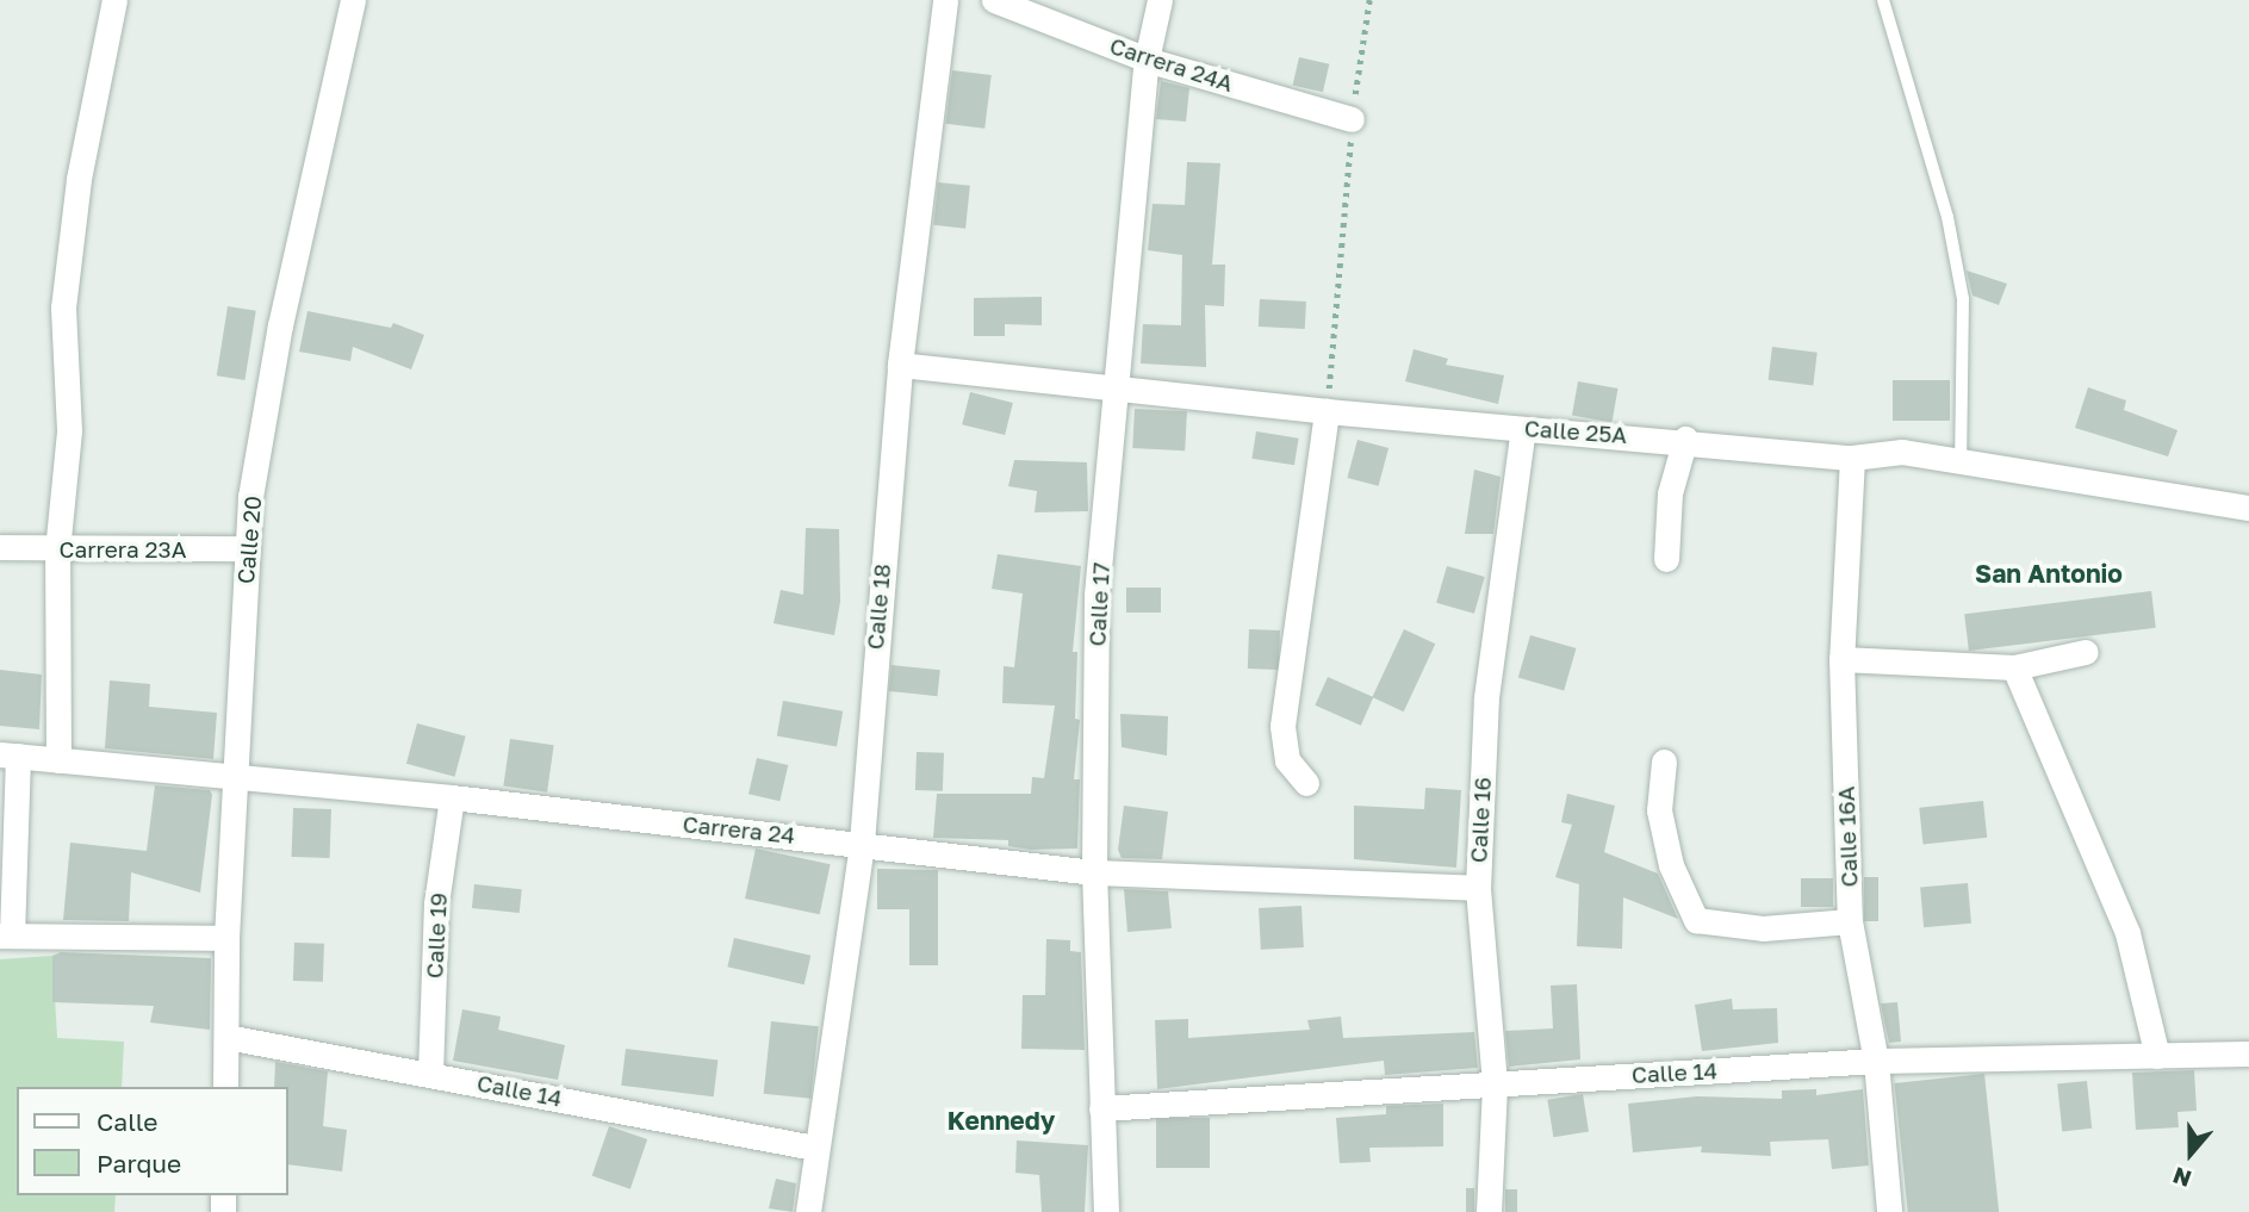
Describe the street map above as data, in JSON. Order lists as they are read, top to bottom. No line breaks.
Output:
{"streets":{"street":["Carrera 24A","Calle 25A","Calle 20","Carrera 23A","Calle 17","Calle 18","Calle 16","Carrera 24","Calle 16A","Calle 19","Calle 14"]},"crossings":[["Carrera 24A","Calle 17"],["Calle 25A","Calle 17"],["Calle 25A","Calle 18"],["Calle 25A","Calle 16"],["Calle 25A","Calle 16A"],["Calle 20","Carrera 23A"],["Calle 20","Carrera 24"],["Calle 20","Calle 14"],["Calle 17","Carrera 24"],["Calle 17","Calle 14"],["Calle 18","Carrera 24"],["Calle 18","Calle 14"],["Calle 16","Carrera 24"],["Calle 16","Calle 14"],["Carrera 24","Calle 19"],["Calle 16A","Calle 14"],["Calle 19","Calle 14"]],"districts":["San Antonio","Kennedy"],"legend":["Calle","Parque"],"north":"bottom"}
